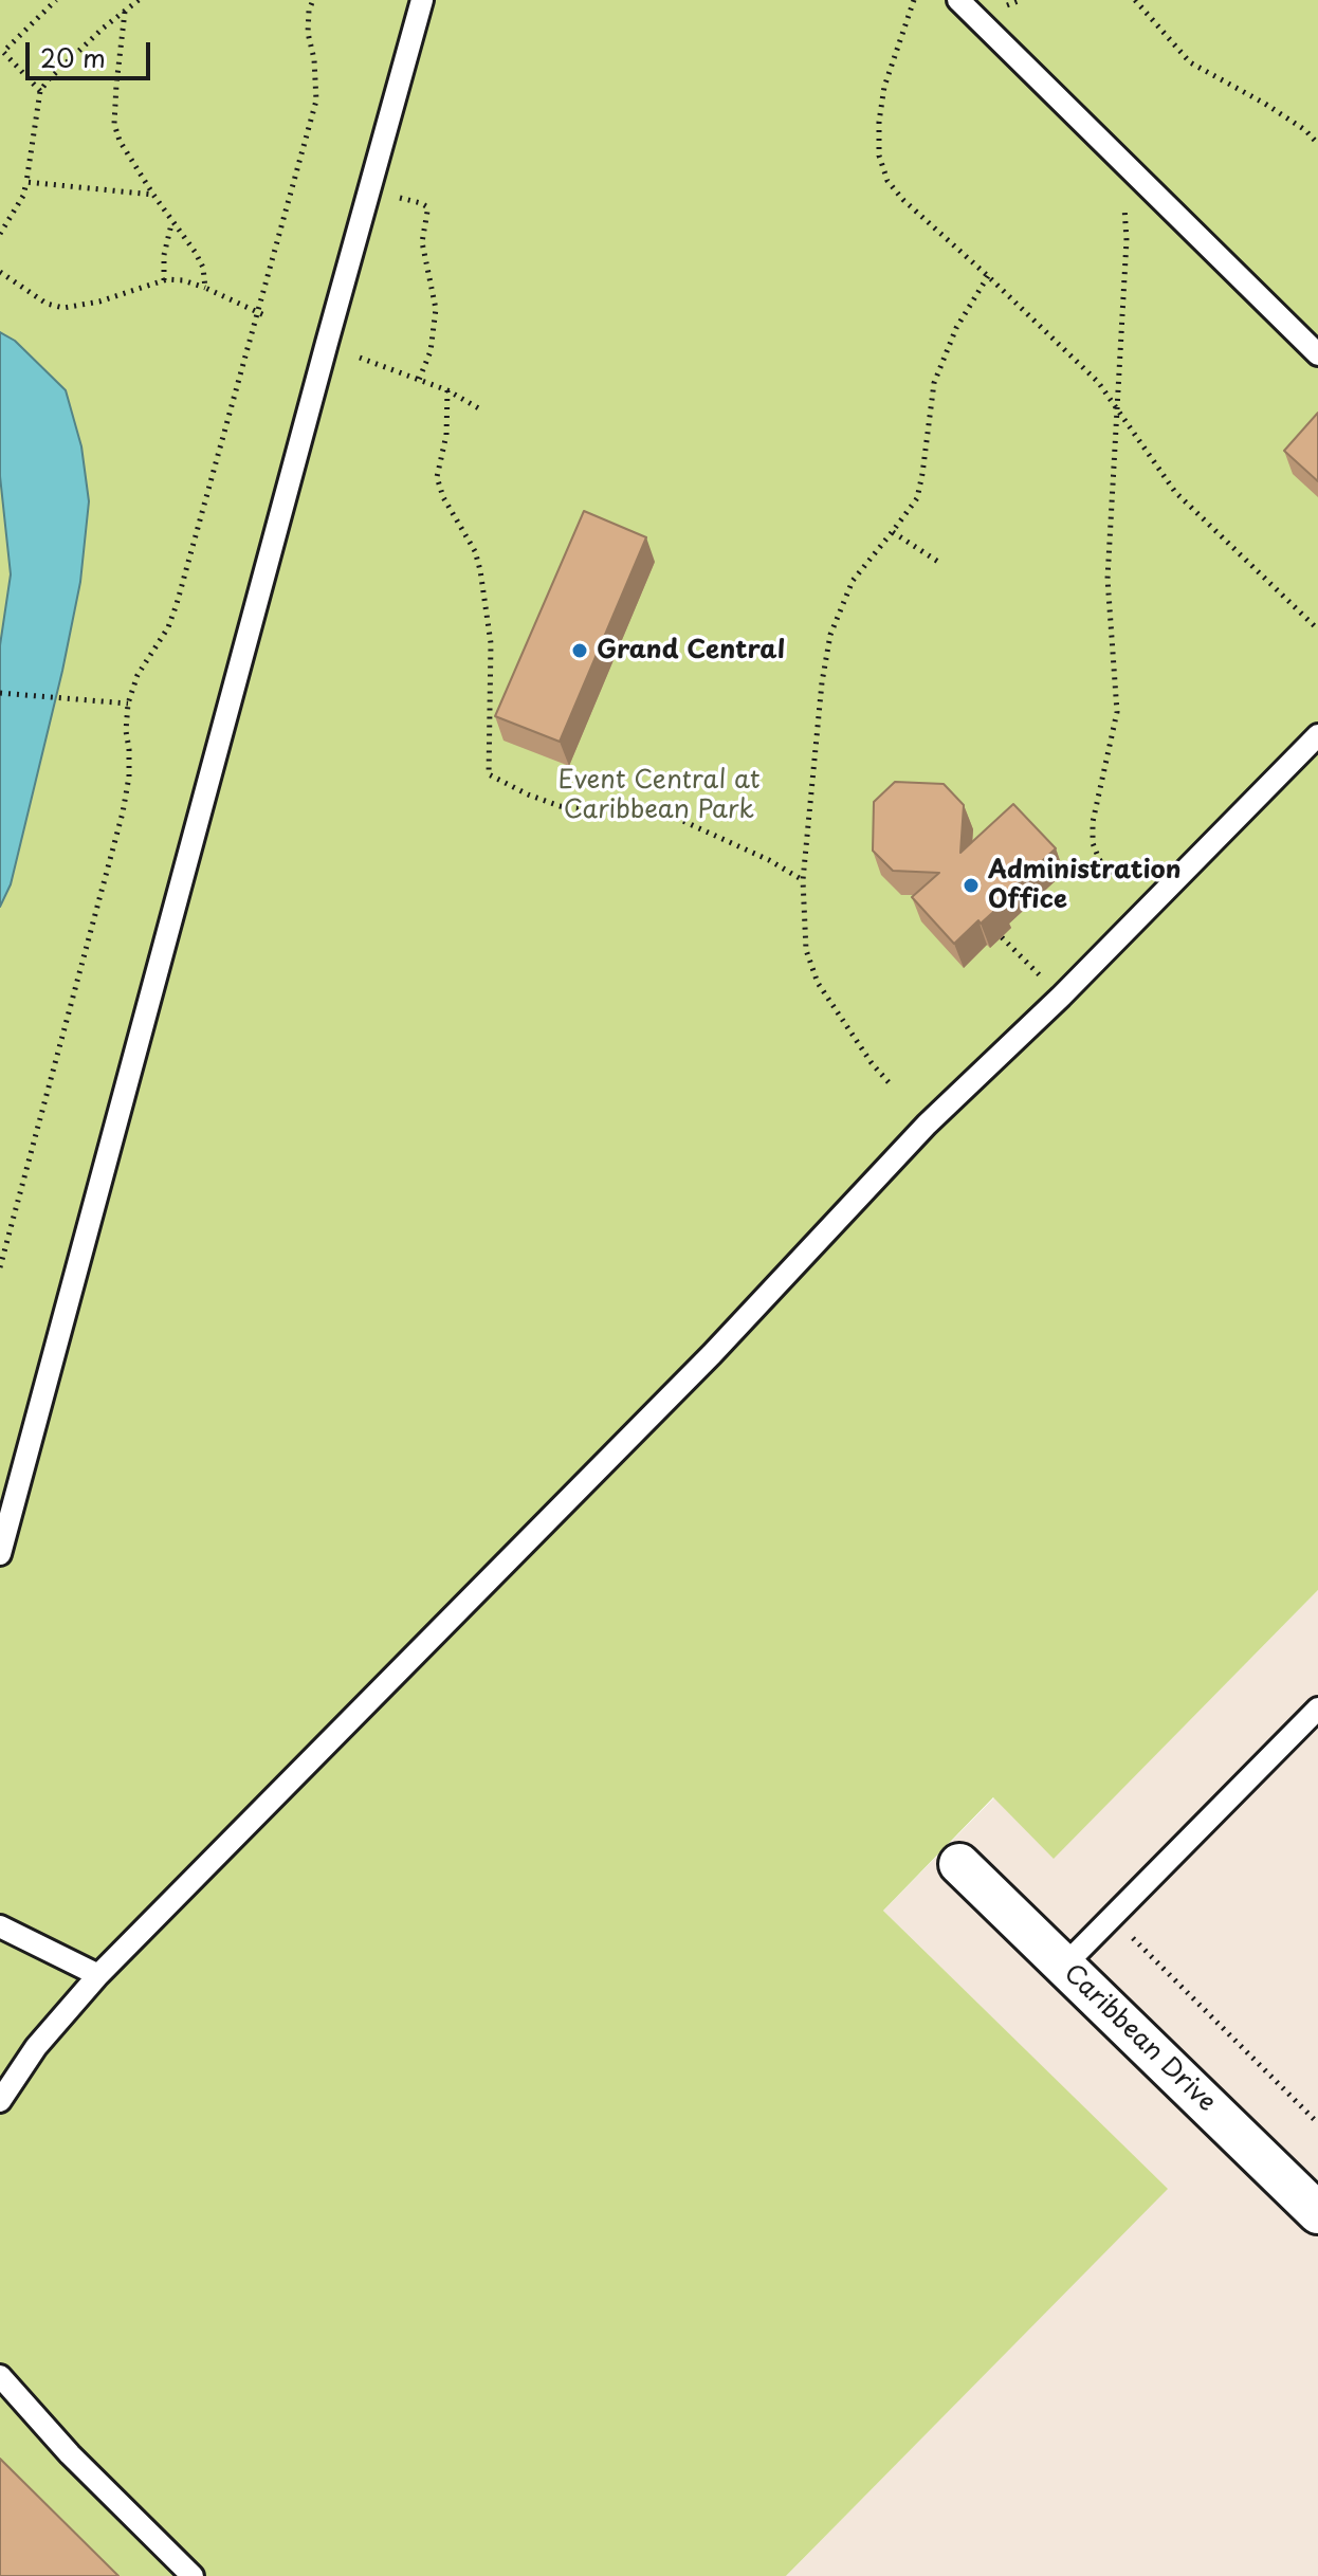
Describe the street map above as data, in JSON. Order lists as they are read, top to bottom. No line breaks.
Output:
{"streets":{"street":["Caribbean Drive"]},"parks":["Event Central at Caribbean Park"],"places":["Grand Central","Administration Office"],"scale_bar":"20 m"}
